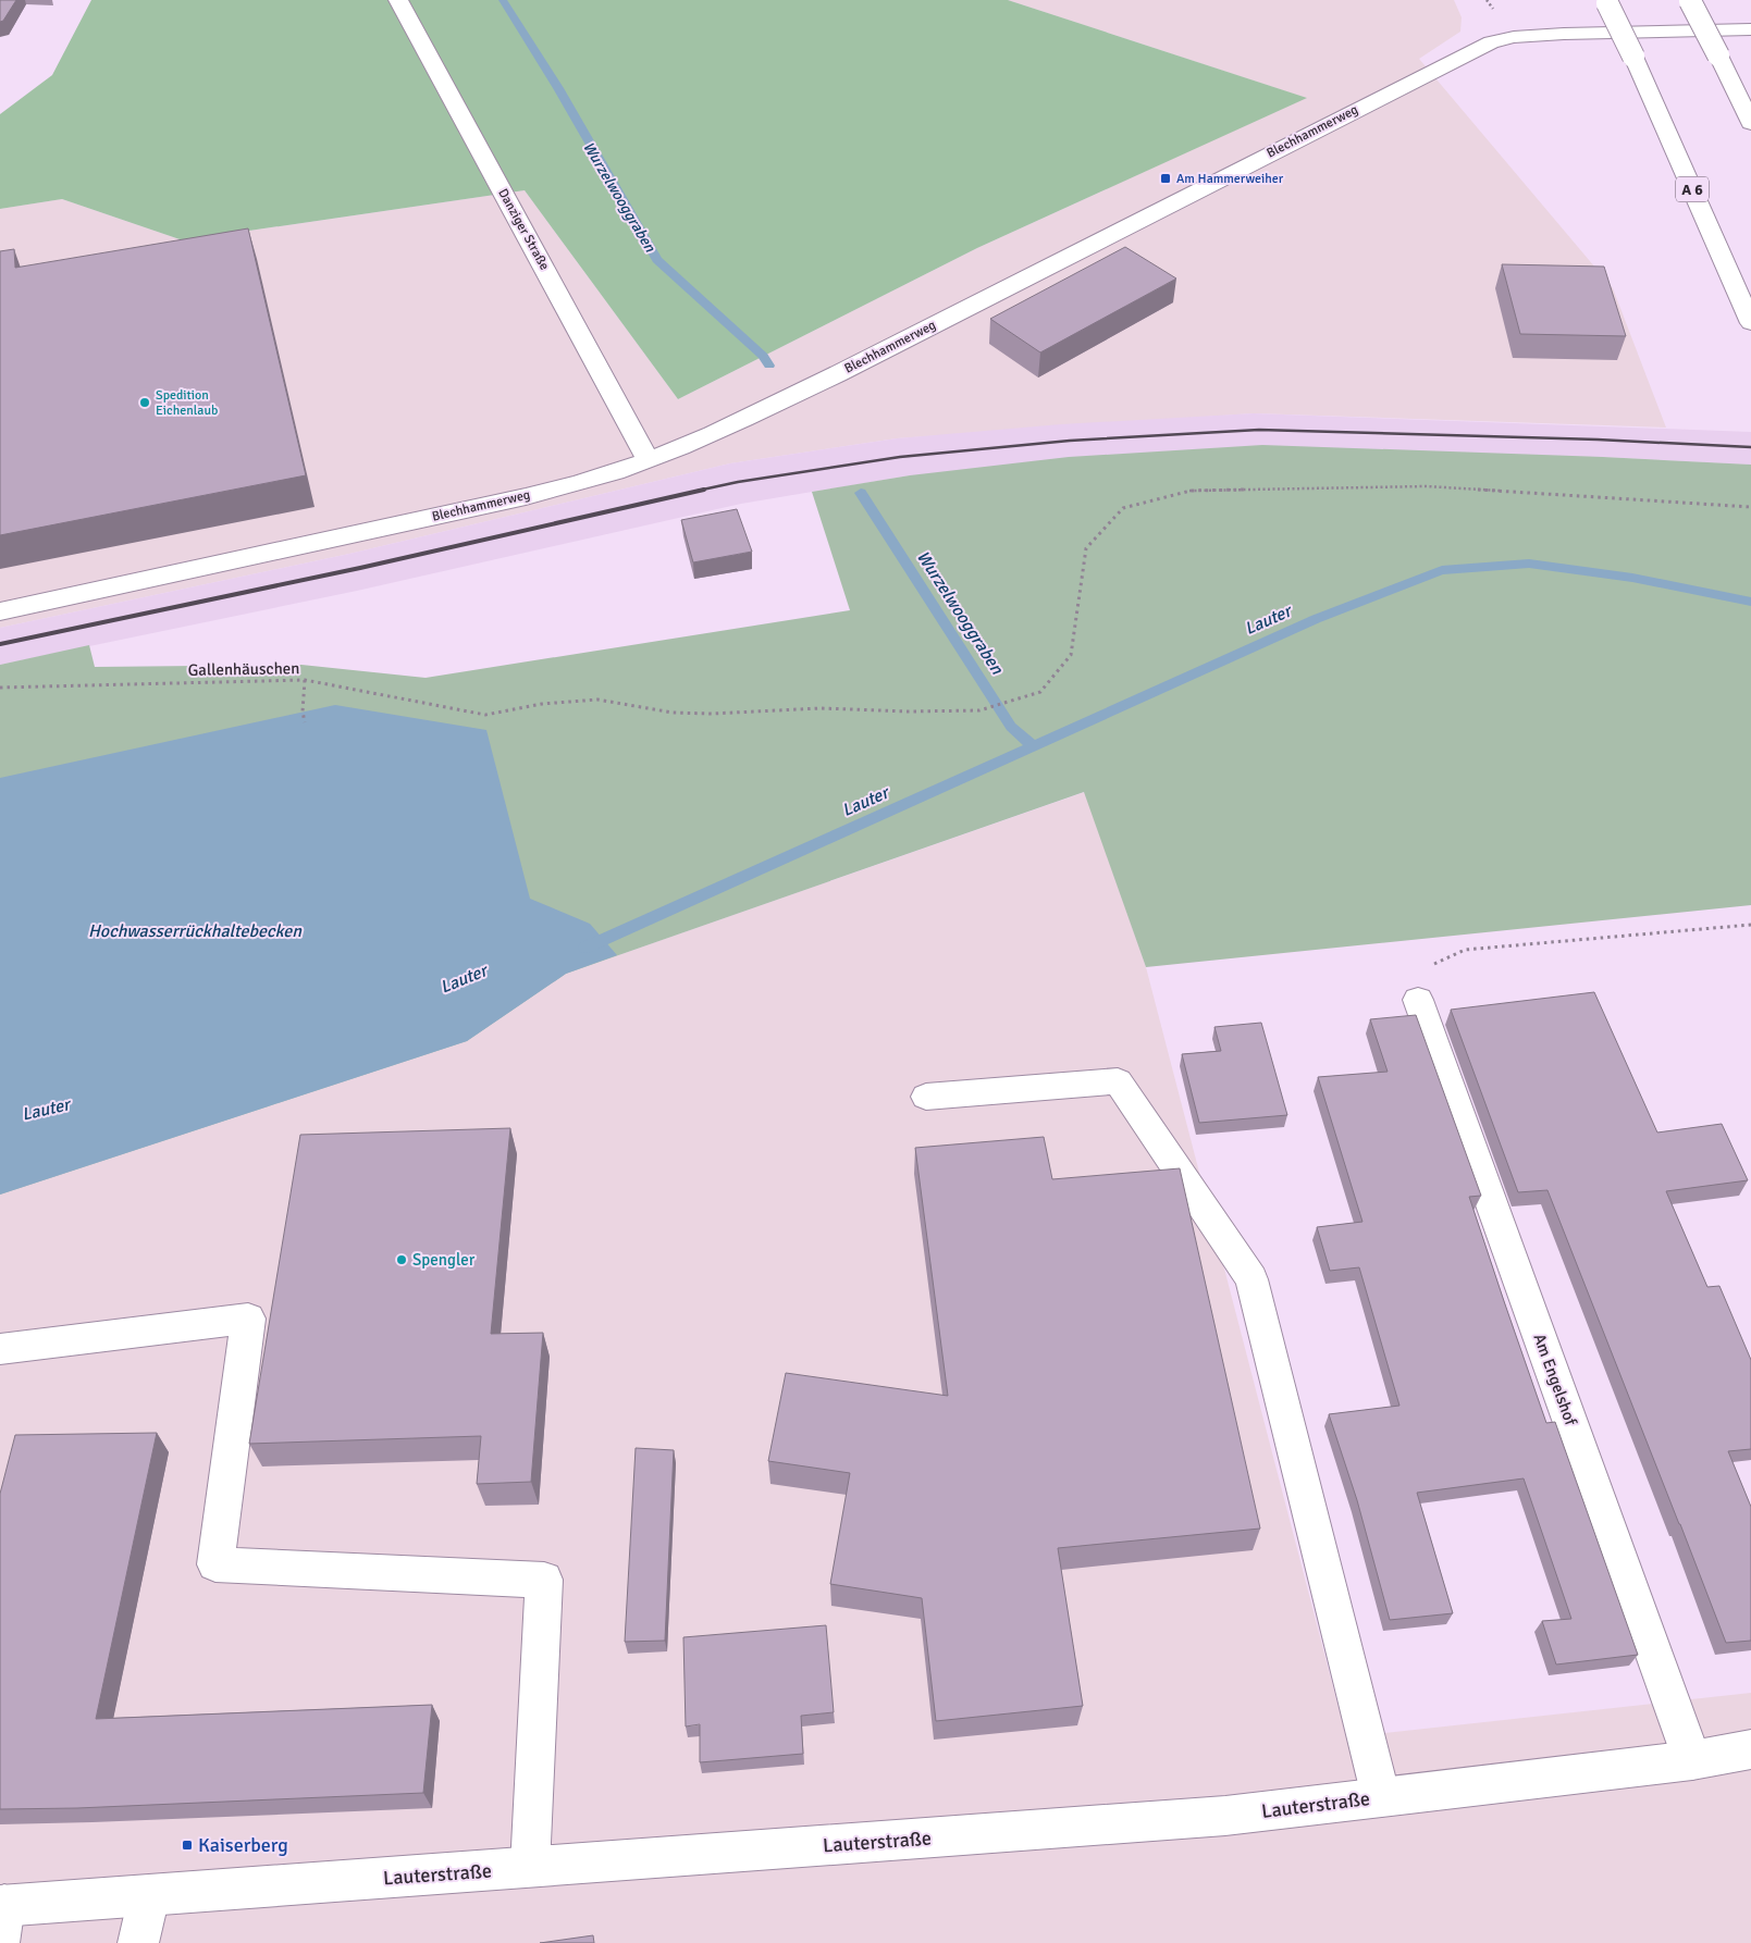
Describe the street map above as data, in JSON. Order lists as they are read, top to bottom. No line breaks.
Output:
{"streets":{"main road":["Blechhammerweg","A 6","Danziger Straße","Am Engelshof","Lauterstraße"],"path":["Gallenhäuschen"]},"crossings":[["Blechhammerweg","Danziger Straße"],["Am Engelshof","Lauterstraße"]],"water":["Wurzelwooggraben","Lauter","Hochwasserrückhaltebecken"],"places":{"transit":["Am Hammerweiher","Kaiserberg"],"other":["Spedition Eichenlaub","Spengler"]}}
